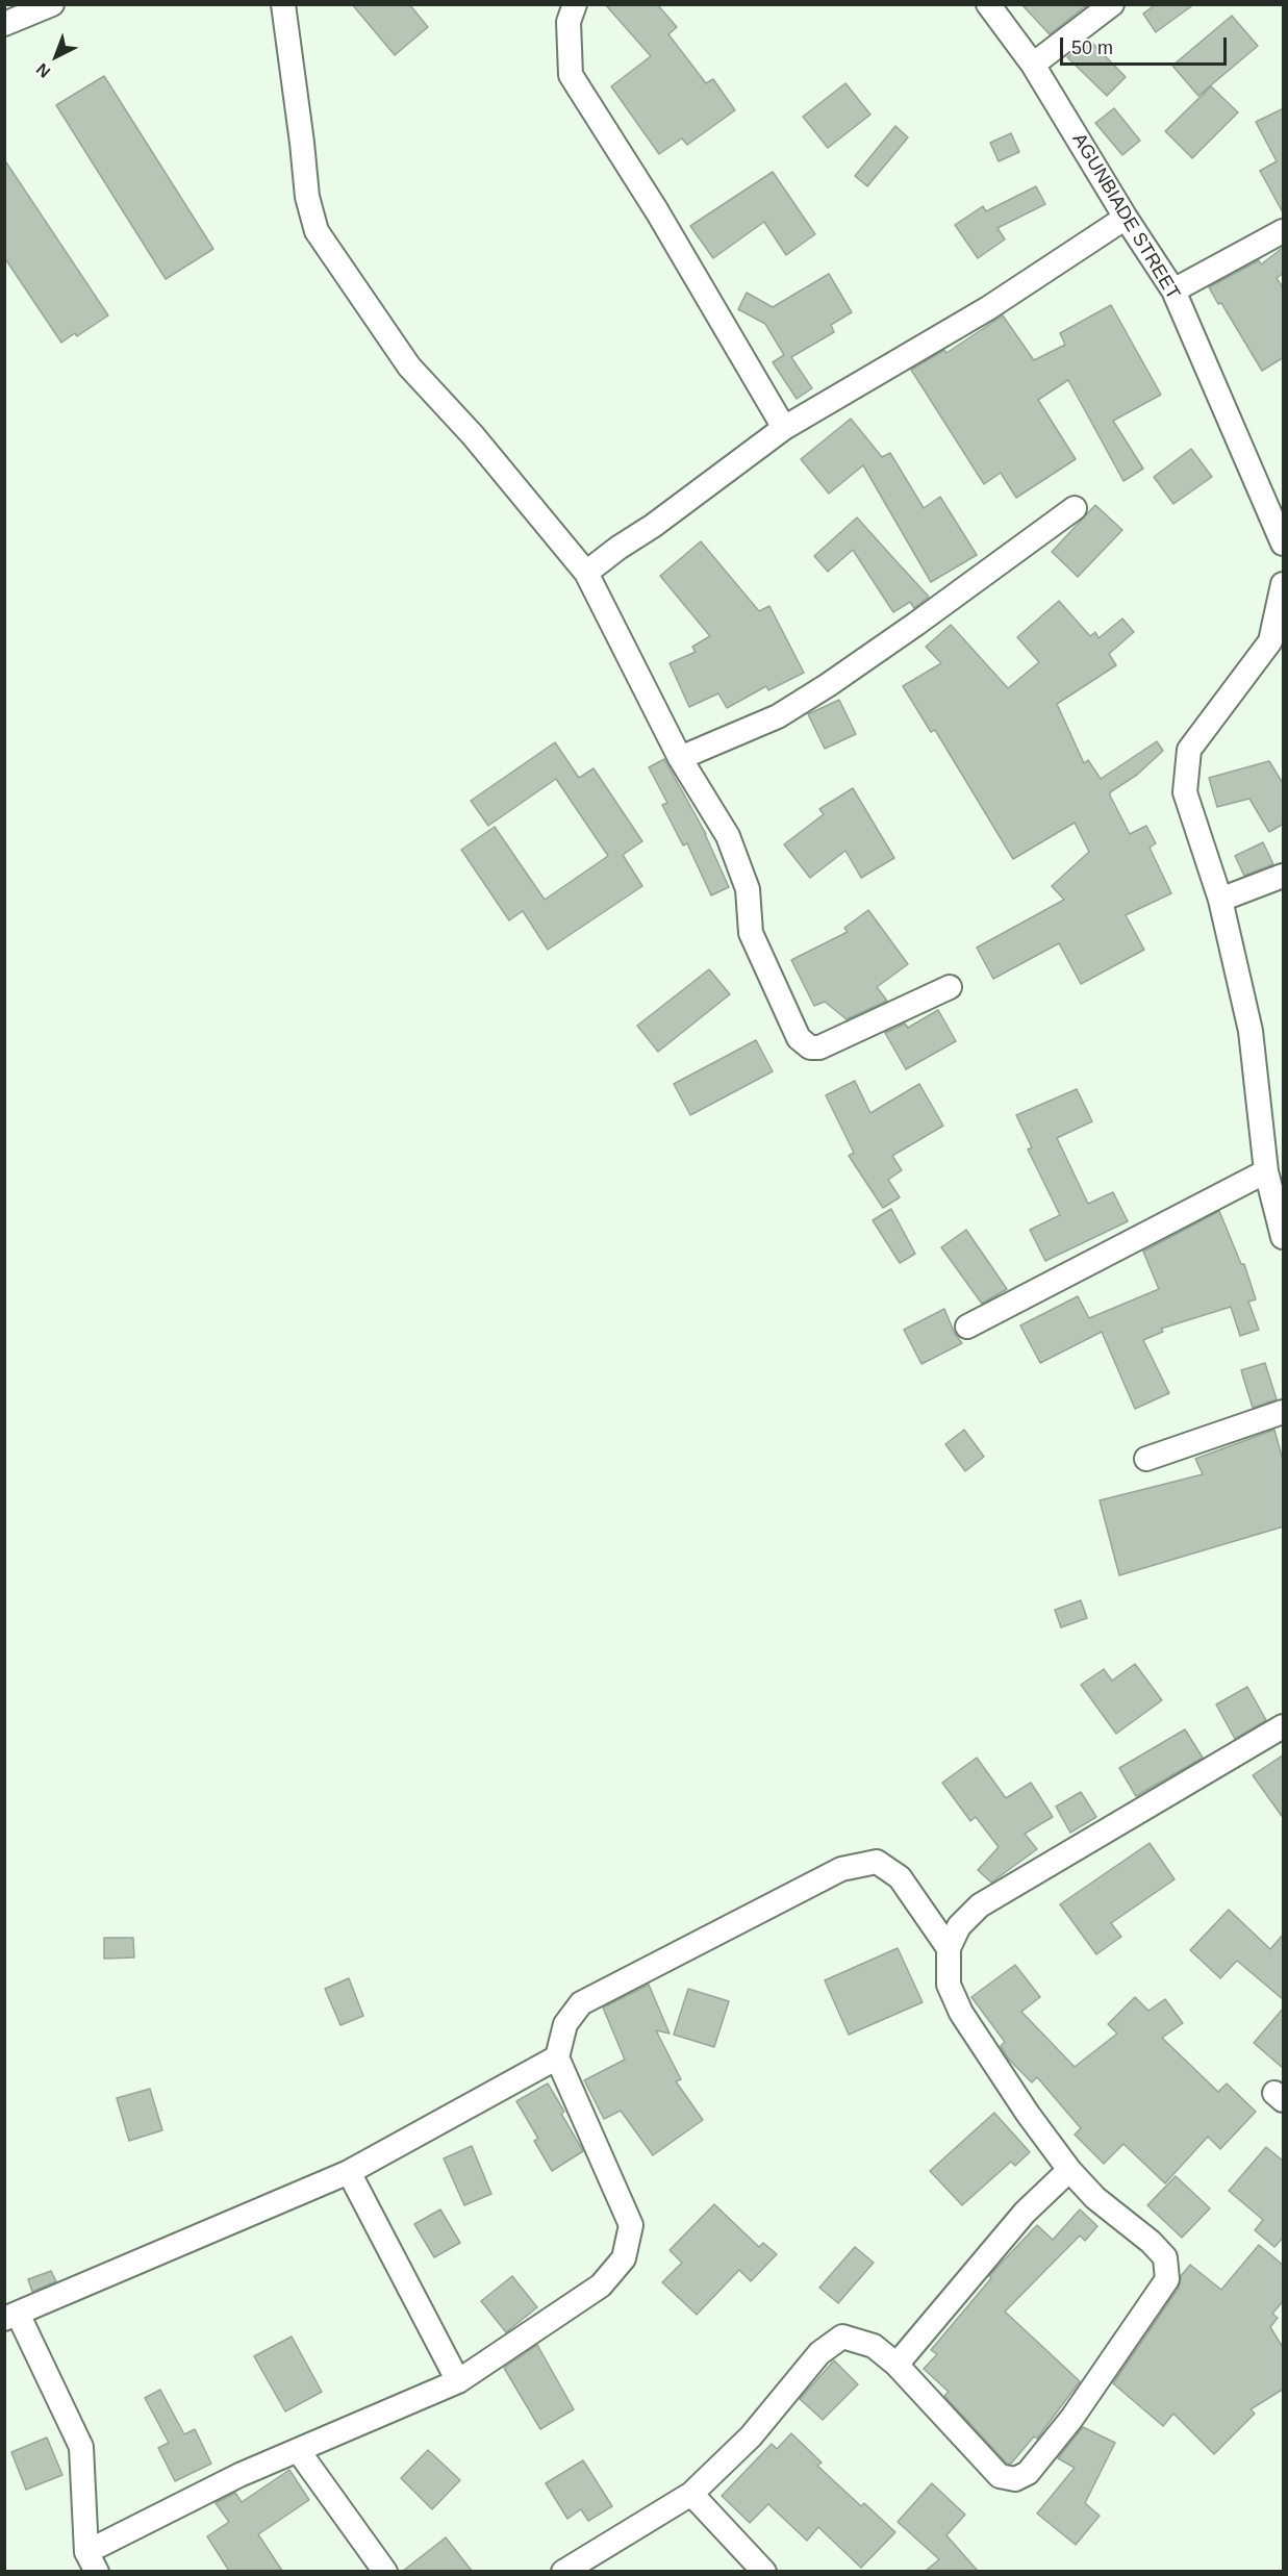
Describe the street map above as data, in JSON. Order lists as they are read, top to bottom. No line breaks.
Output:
{"streets":{"street":["AGUNBIADE STREET"]},"scale_bar":"50 m","north":"bottom left"}
